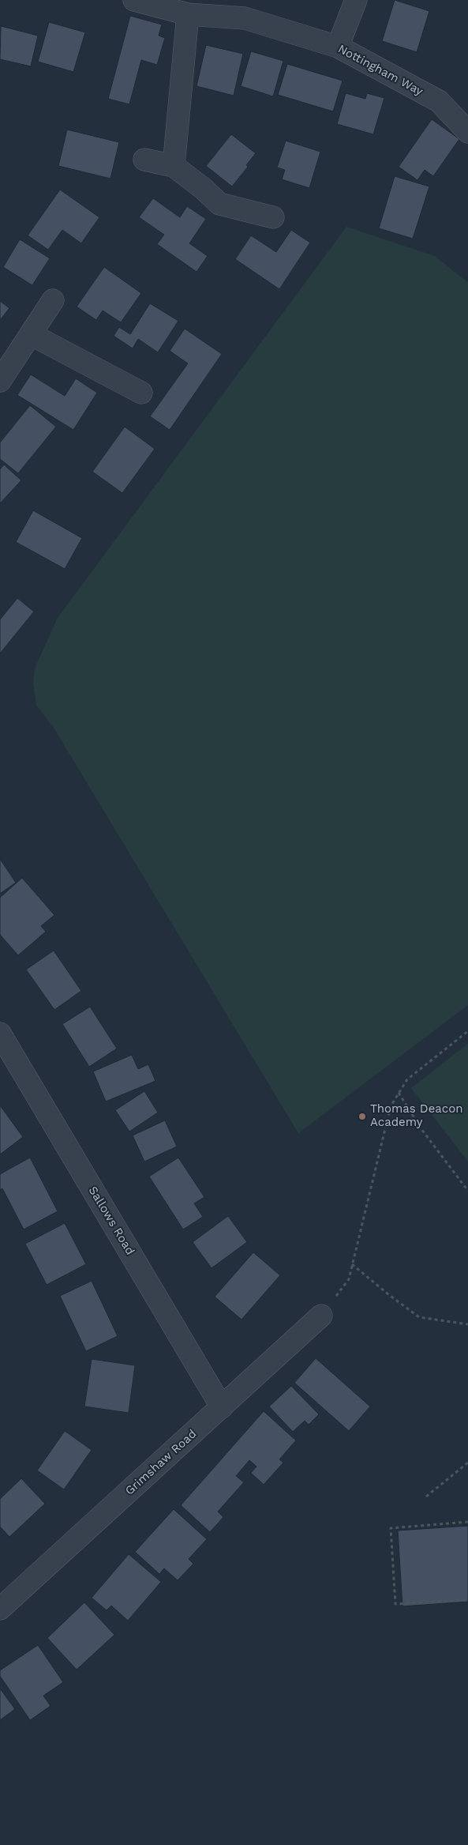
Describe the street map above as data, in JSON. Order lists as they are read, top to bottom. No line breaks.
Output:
{"streets":{"street":["Nottingham Way","Sallows Road","Grimshaw Road"]},"crossings":[["Sallows Road","Grimshaw Road"]],"places":["Thomas Deacon Academy"]}
